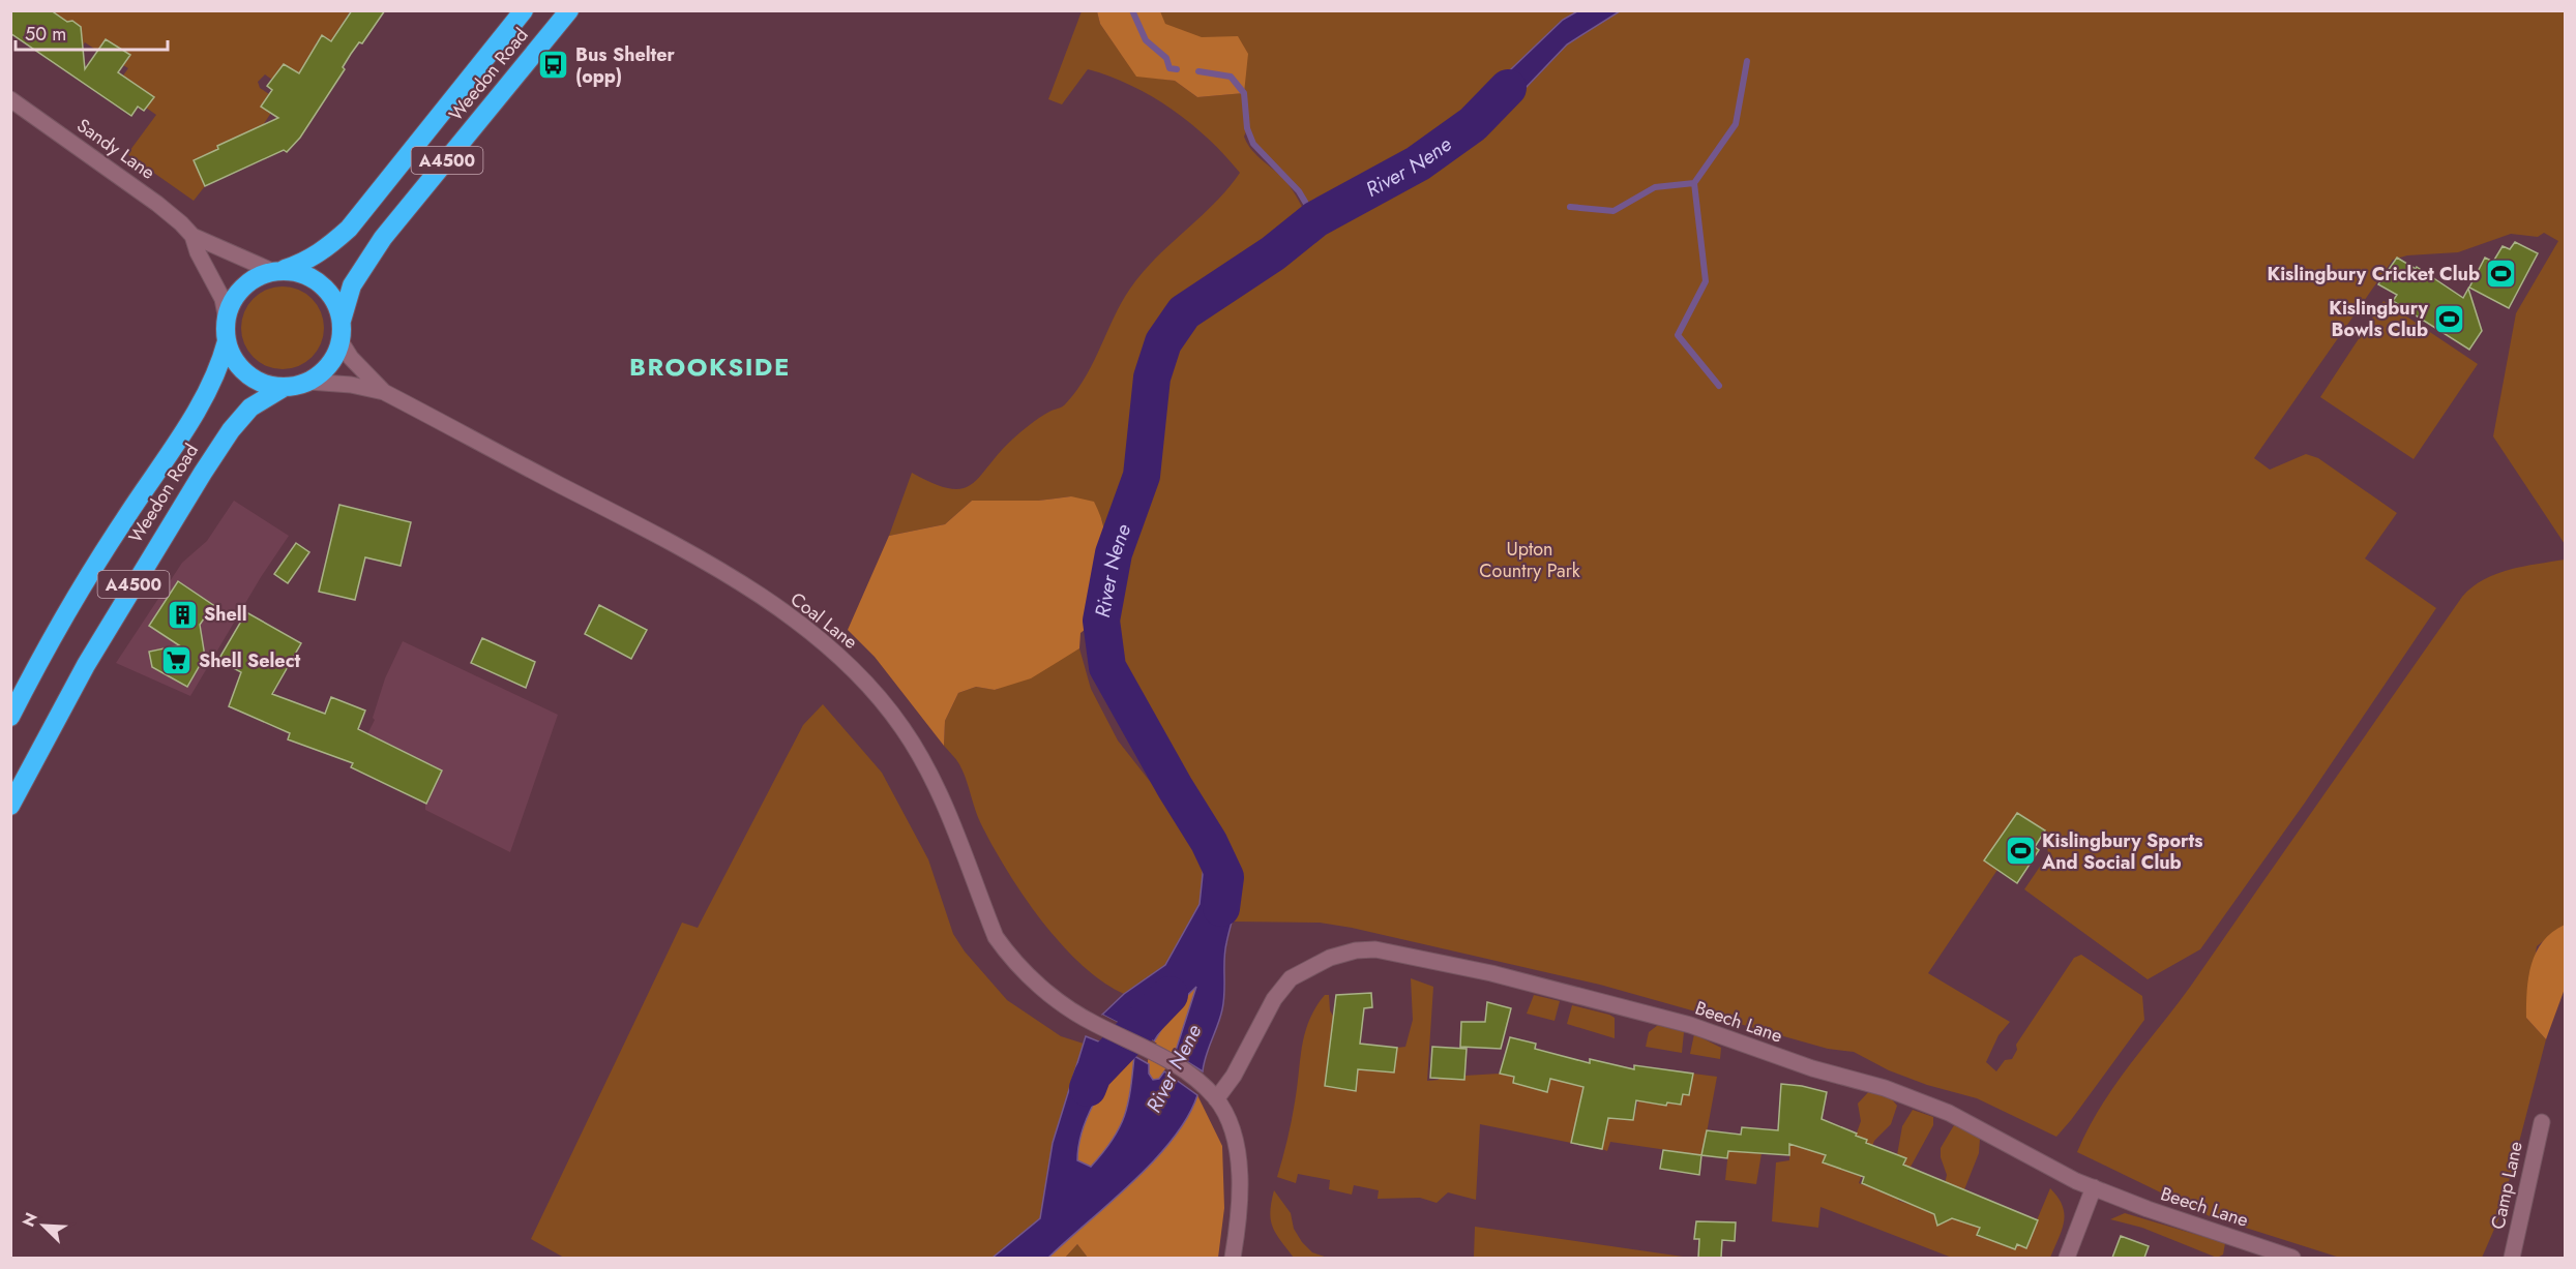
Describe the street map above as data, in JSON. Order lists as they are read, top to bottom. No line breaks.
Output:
{"streets":{"highway":["Weedon Road","A4500"],"street":["Sandy Lane","Coal Lane","Beech Lane","Camp Lane"]},"crossings":[["Weedon Road","Coal Lane"],["Coal Lane","Beech Lane"]],"districts":["BROOKSIDE"],"water":["River Nene"],"parks":["Upton Country Park"],"places":{"bus stop":["Bus Shelter (opp)"],"sports":["Kislingbury Cricket Club","Kislingbury Bowls Club","Kislingbury Sports And Social Club"],"building":["Shell"],"supermarket":["Shell Select"]},"scale_bar":"50 m","north":"top left"}
